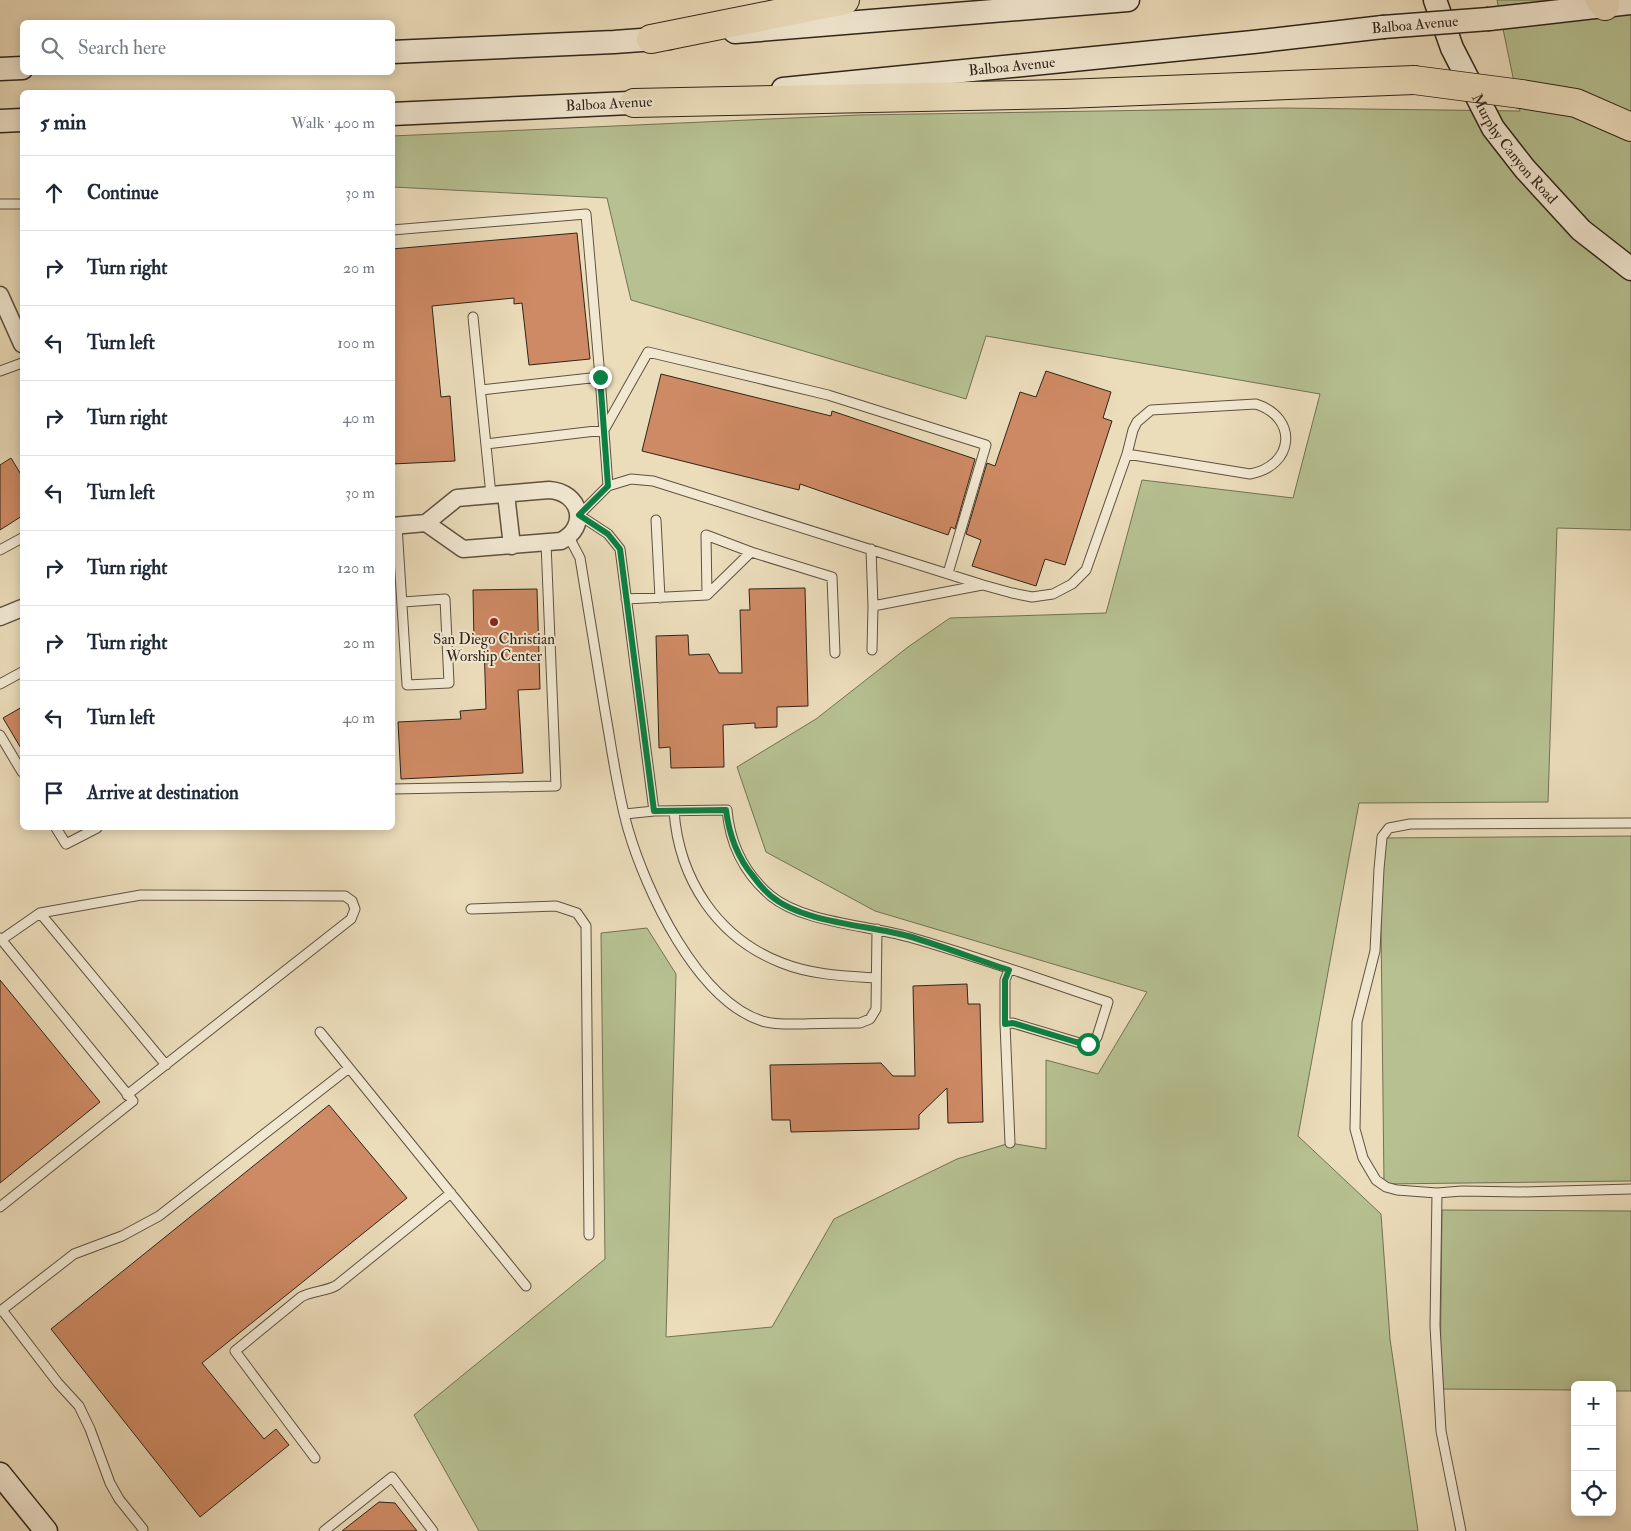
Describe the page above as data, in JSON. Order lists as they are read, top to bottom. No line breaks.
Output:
{"streets":{"main road":["Balboa Avenue","Murphy Canyon Road"]},"places":["San Diego Christian Worship Center"],"page":{"search":"Search here","heading":["5 min","Walk · 400 m"],"list":[["Continue","30 m"],["Turn right","20 m"],["Turn left","100 m"],["Turn right","40 m"],["Turn left","30 m"],["Turn right","120 m"],["Turn right","20 m"],["Turn left","40 m"],"Arrive at destination"],"map_buttons":["+","−"]}}
